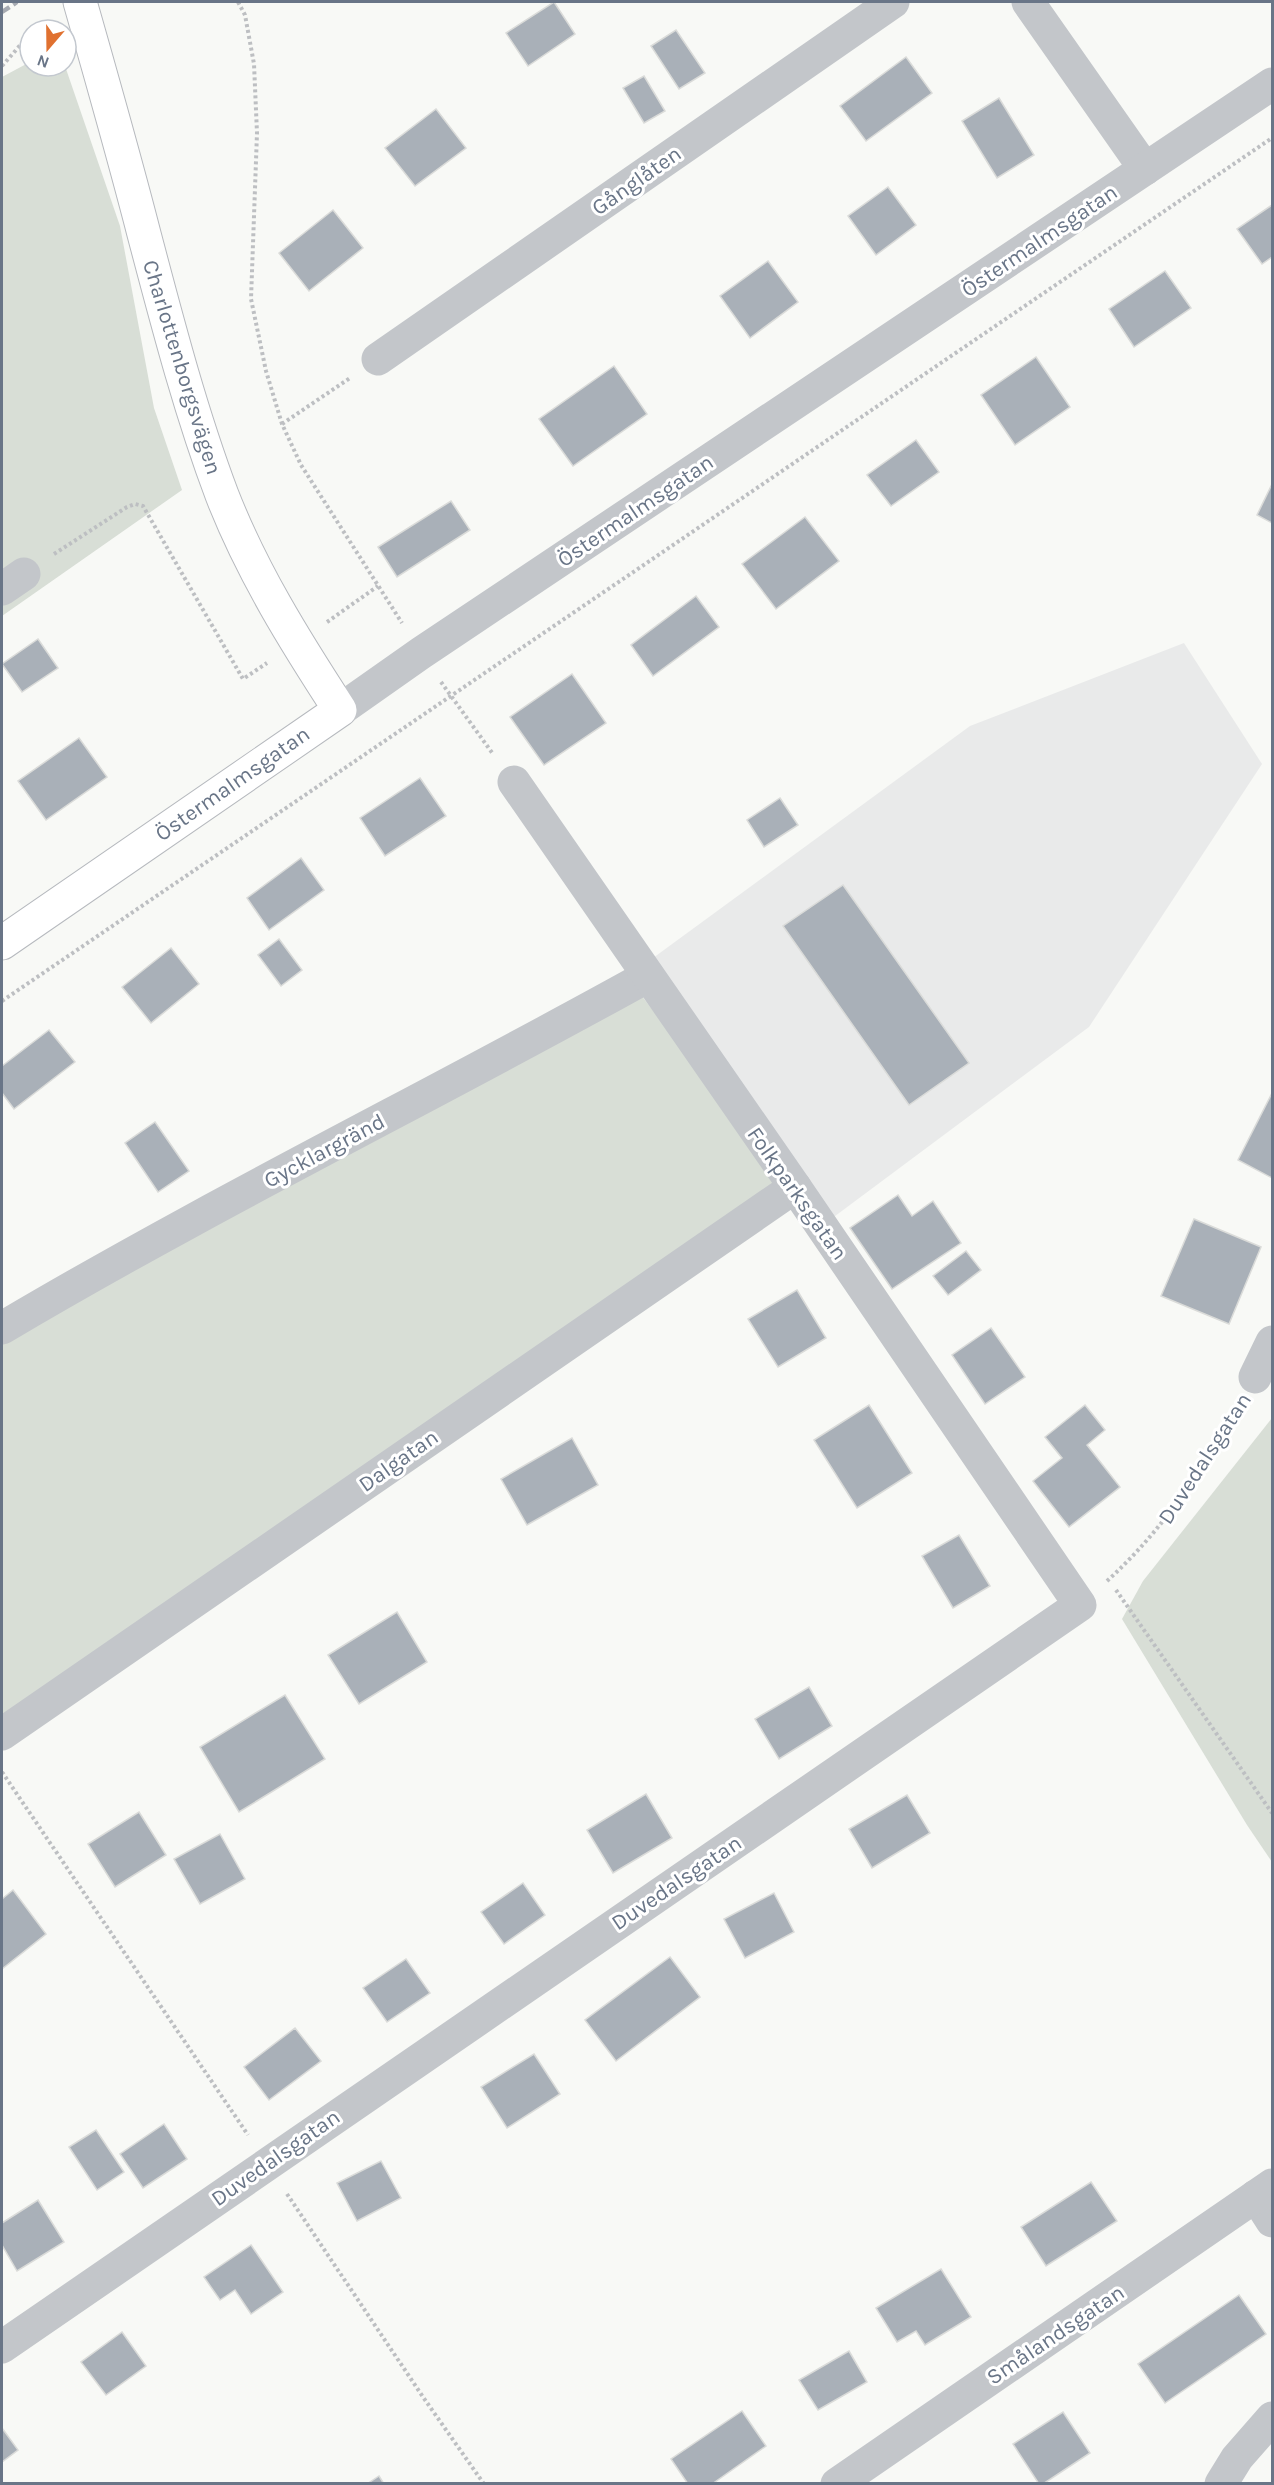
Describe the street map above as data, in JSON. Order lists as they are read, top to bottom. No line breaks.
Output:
{"streets":{"main road":["Östermalmsgatan","Charlottenborgsvägen"],"street":["Gånglåten","Gycklargränd","Folkparksgatan","Duvedalsgatan","Dalgatan","Smålandsgatan"]},"crossings":[["Östermalmsgatan","Charlottenborgsvägen"],["Gycklargränd","Folkparksgatan"],["Folkparksgatan","Duvedalsgatan"],["Folkparksgatan","Dalgatan"]],"north":"bottom"}
